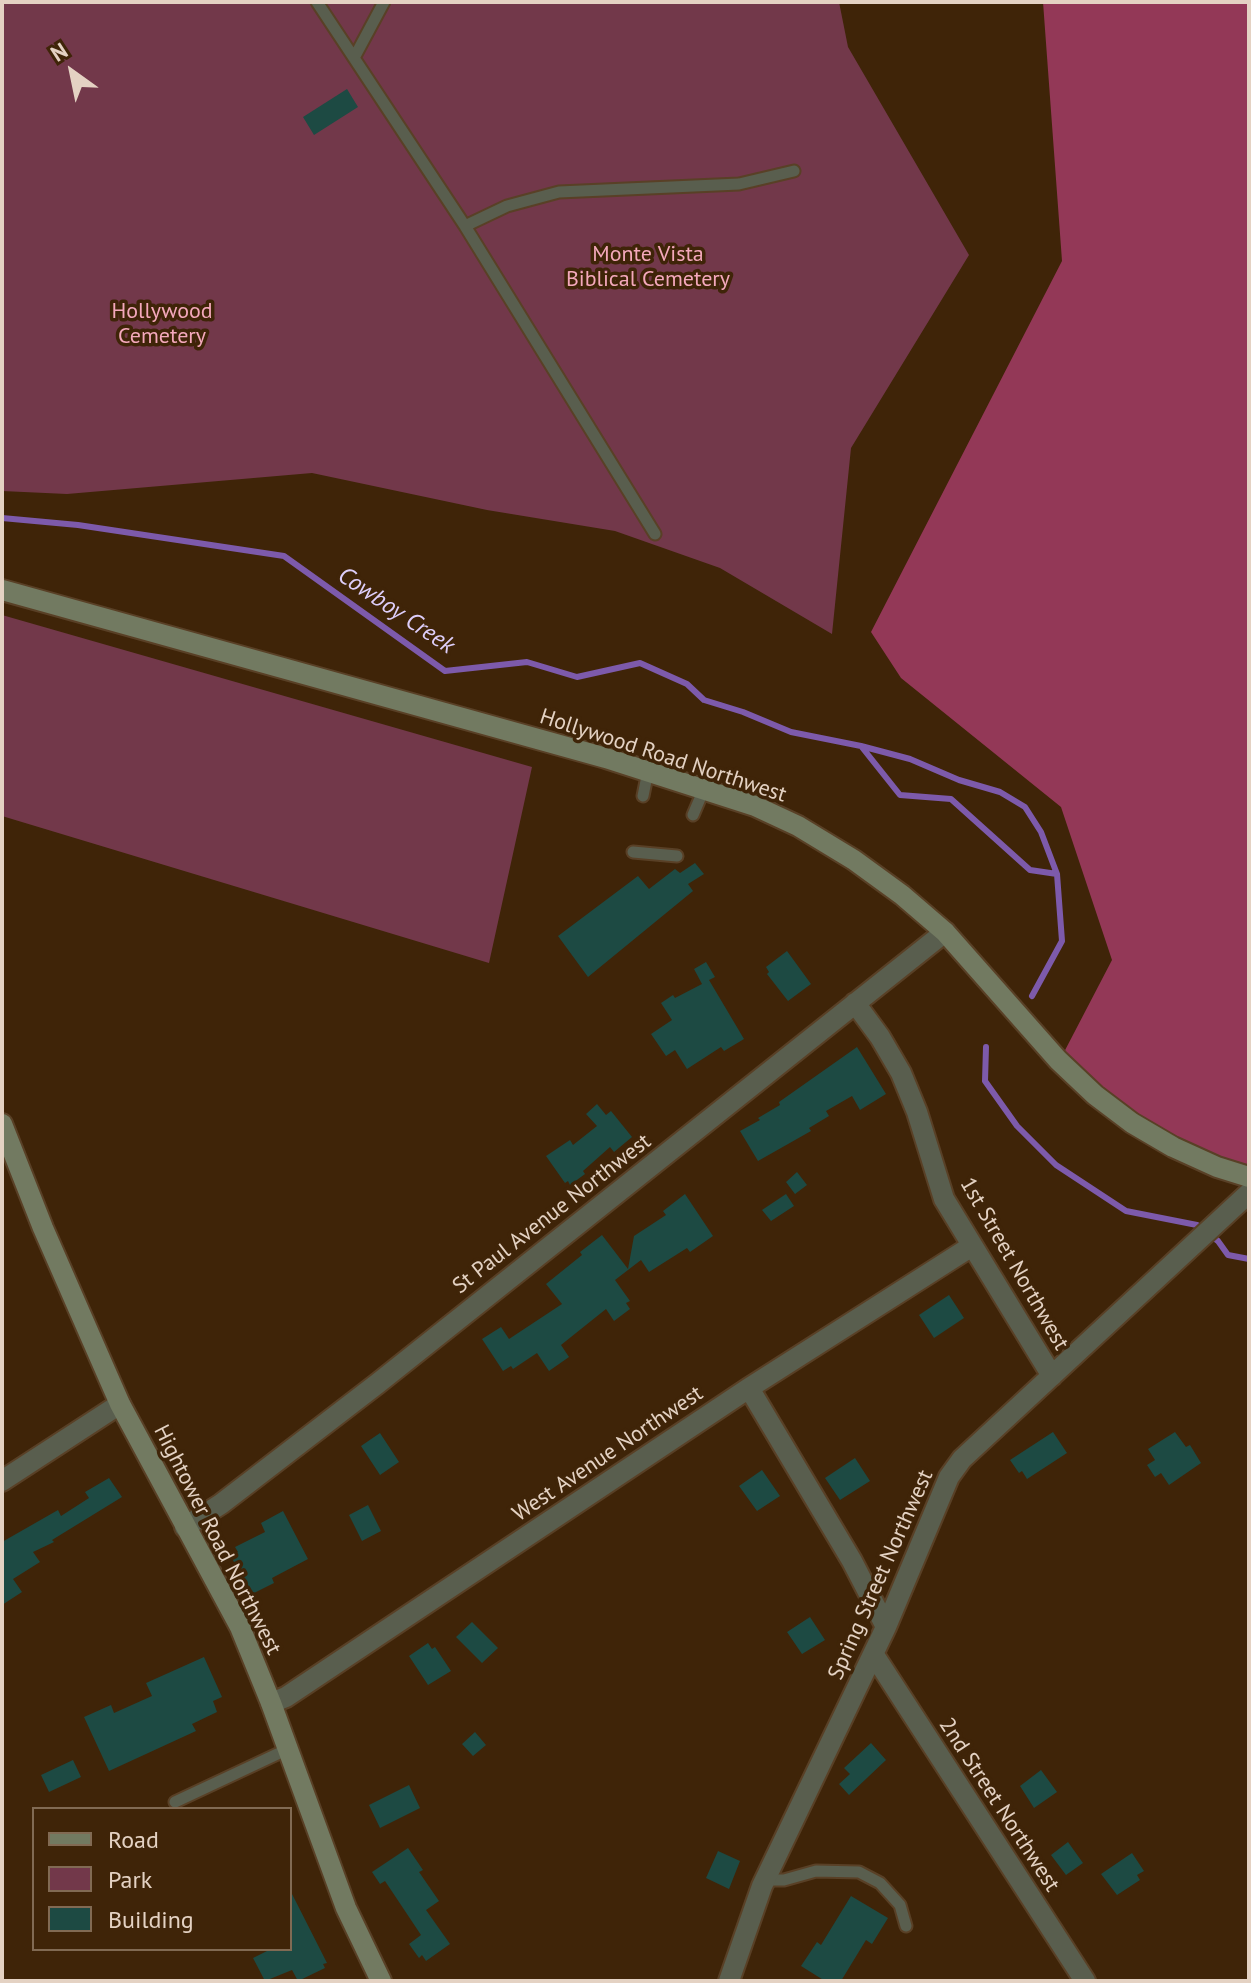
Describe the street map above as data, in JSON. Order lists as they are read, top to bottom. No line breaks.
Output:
{"streets":{"street":["Hollywood Road Northwest","St Paul Avenue Northwest","1st Street Northwest","West Avenue Northwest","Hightower Road Northwest","Spring Street Northwest","2nd Street Northwest"]},"crossings":[["Hollywood Road Northwest","St Paul Avenue Northwest"],["St Paul Avenue Northwest","1st Street Northwest"],["St Paul Avenue Northwest","Hightower Road Northwest"],["1st Street Northwest","West Avenue Northwest"],["1st Street Northwest","Spring Street Northwest"],["West Avenue Northwest","Hightower Road Northwest"],["Spring Street Northwest","2nd Street Northwest"]],"water":["Cowboy Creek"],"parks":["Monte Vista Biblical Cemetery","Hollywood Cemetery"],"legend":["Road","Park","Building"],"north":"top left"}
